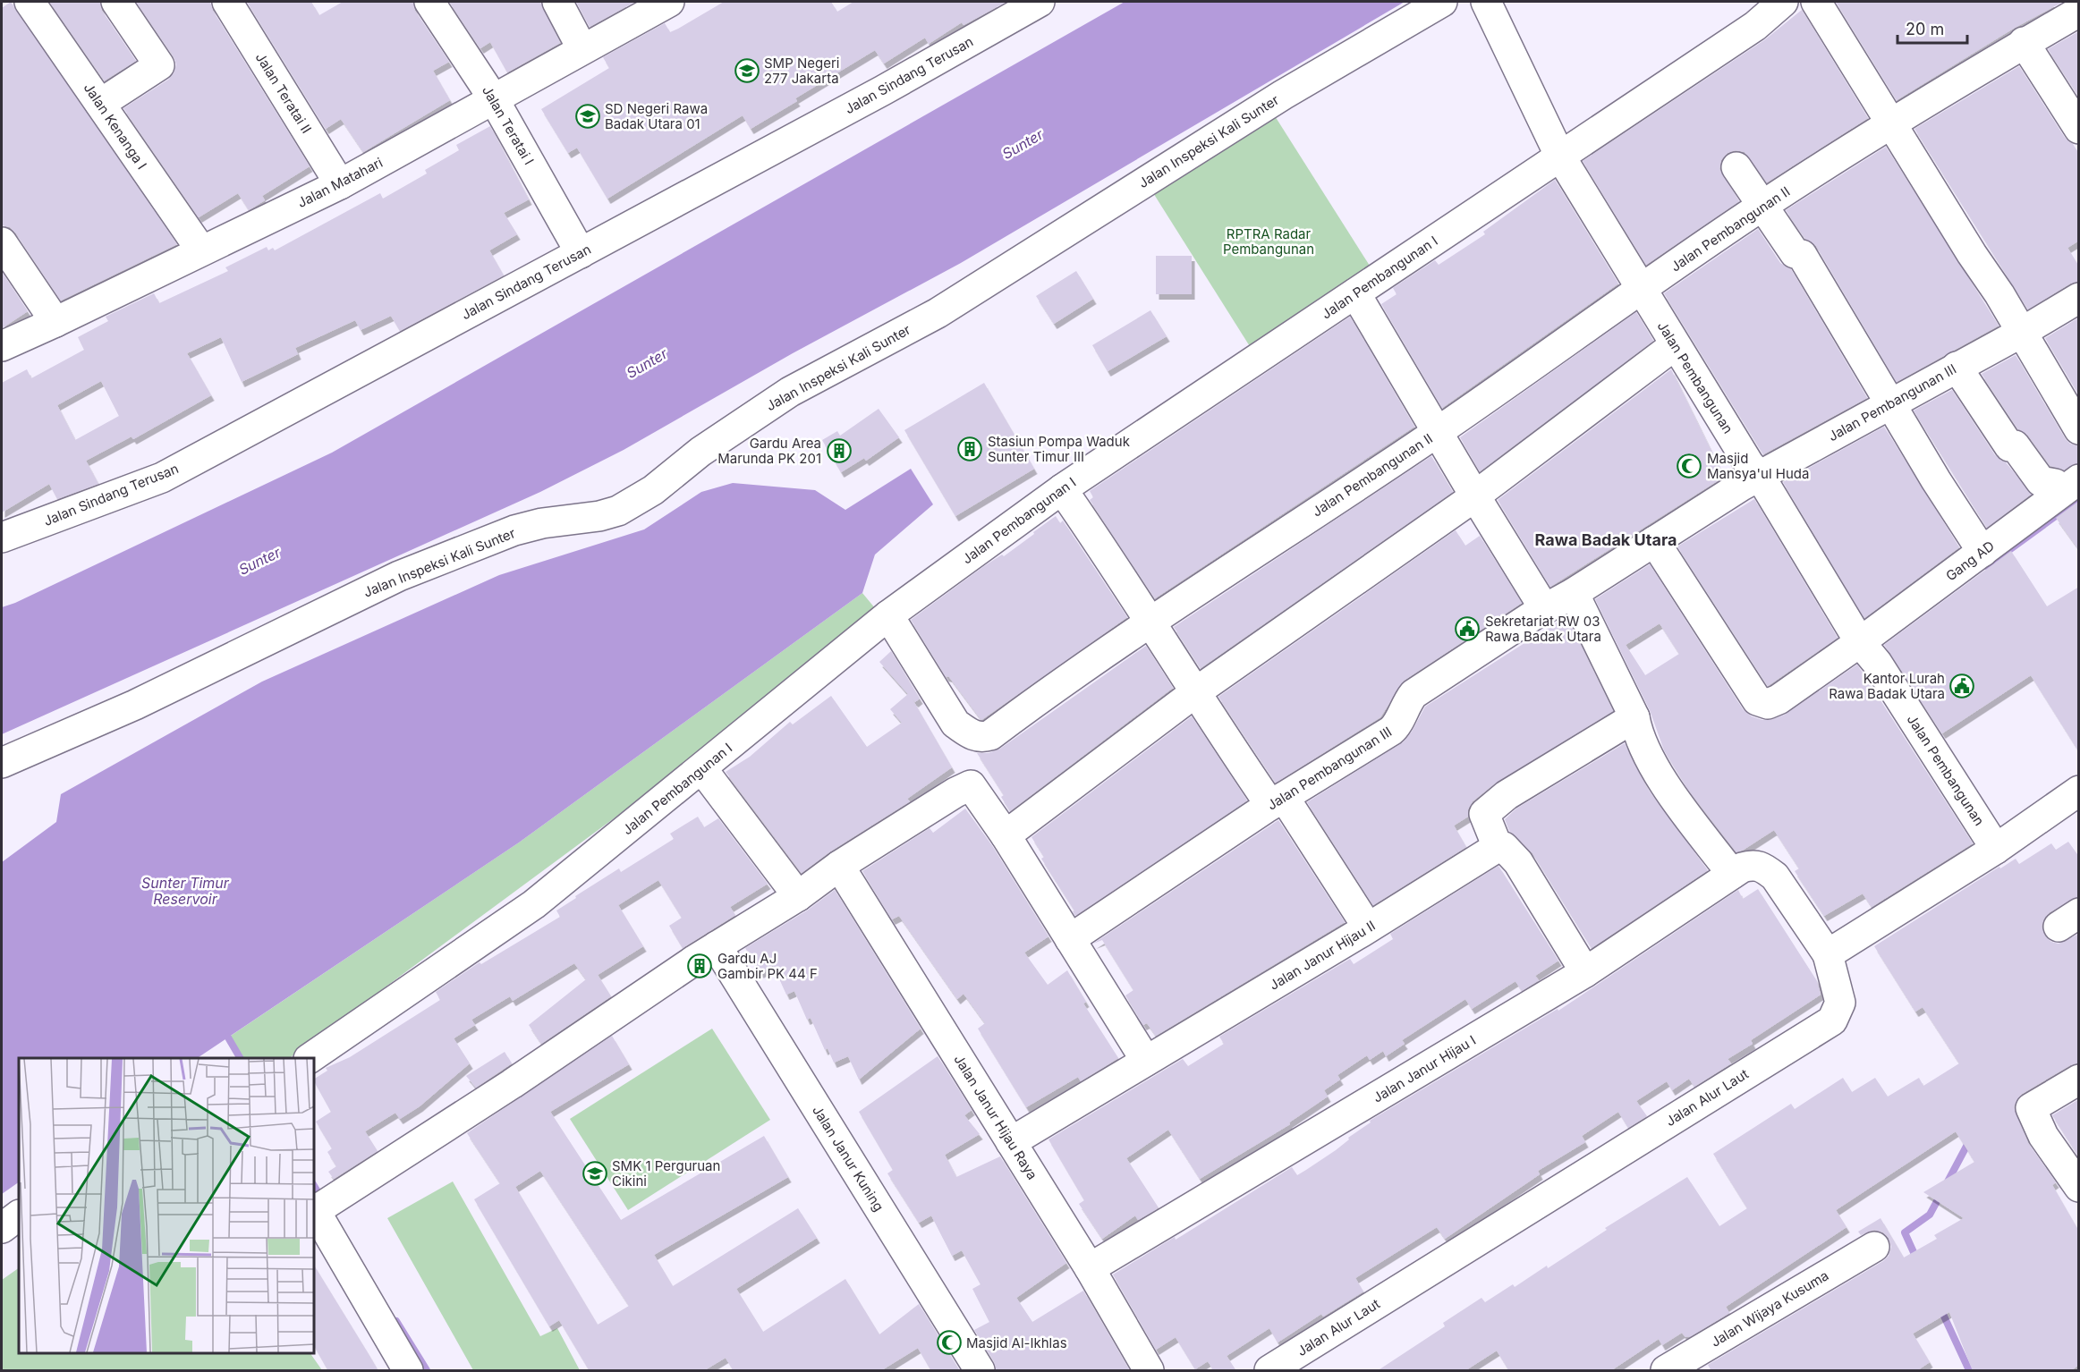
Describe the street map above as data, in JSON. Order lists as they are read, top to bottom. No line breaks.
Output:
{"streets":{"street":["Jalan Sindang Terusan","Jalan Teratai II","Jalan Teratai I","Jalan Kenanga I","Jalan Inspeksi Kali Sunter","Jalan Matahari","Jalan Pembangunan II","Jalan Pembangunan I","Jalan Pembangunan","Jalan Pembangunan III","Gang AD","Jalan Janur Hijau II","Jalan Janur Hijau I","Jalan Alur Laut","Jalan Janur Hijau Raya","Jalan Janur Kuning","Jalan Wijaya Kusuma"]},"crossings":[["Jalan Sindang Terusan","Jalan Teratai I"],["Jalan Teratai II","Jalan Matahari"],["Jalan Teratai I","Jalan Matahari"],["Jalan Kenanga I","Jalan Matahari"],["Jalan Pembangunan II","Jalan Pembangunan I"],["Jalan Pembangunan II","Jalan Pembangunan"],["Jalan Pembangunan I","Jalan Pembangunan"],["Jalan Pembangunan","Jalan Pembangunan III"],["Jalan Pembangunan","Gang AD"],["Jalan Pembangunan III","Gang AD"],["Jalan Janur Hijau II","Jalan Janur Hijau Raya"],["Jalan Janur Hijau I","Jalan Alur Laut"],["Jalan Janur Hijau I","Jalan Janur Hijau Raya"]],"districts":["Rawa Badak Utara"],"water":["Sunter","Sunter Timur Reservoir"],"parks":["RPTRA Radar Pembangunan"],"places":{"school or university":["SMP Negeri 277 Jakarta","SD Negeri Rawa Badak Utara 01","SMK 1 Perguruan Cikini"],"building":["Stasiun Pompa Waduk Sunter Timur III","Gardu Area Marunda PK 201","Gardu AJ Gambir PK 44 F"],"mosque":["Masjid Mansya'ul Huda","Masjid Al-Ikhlas"],"public building":["Sekretariat RW 03 Rawa Badak Utara","Kantor Lurah Rawa Badak Utara"]},"scale_bar":"20 m"}
